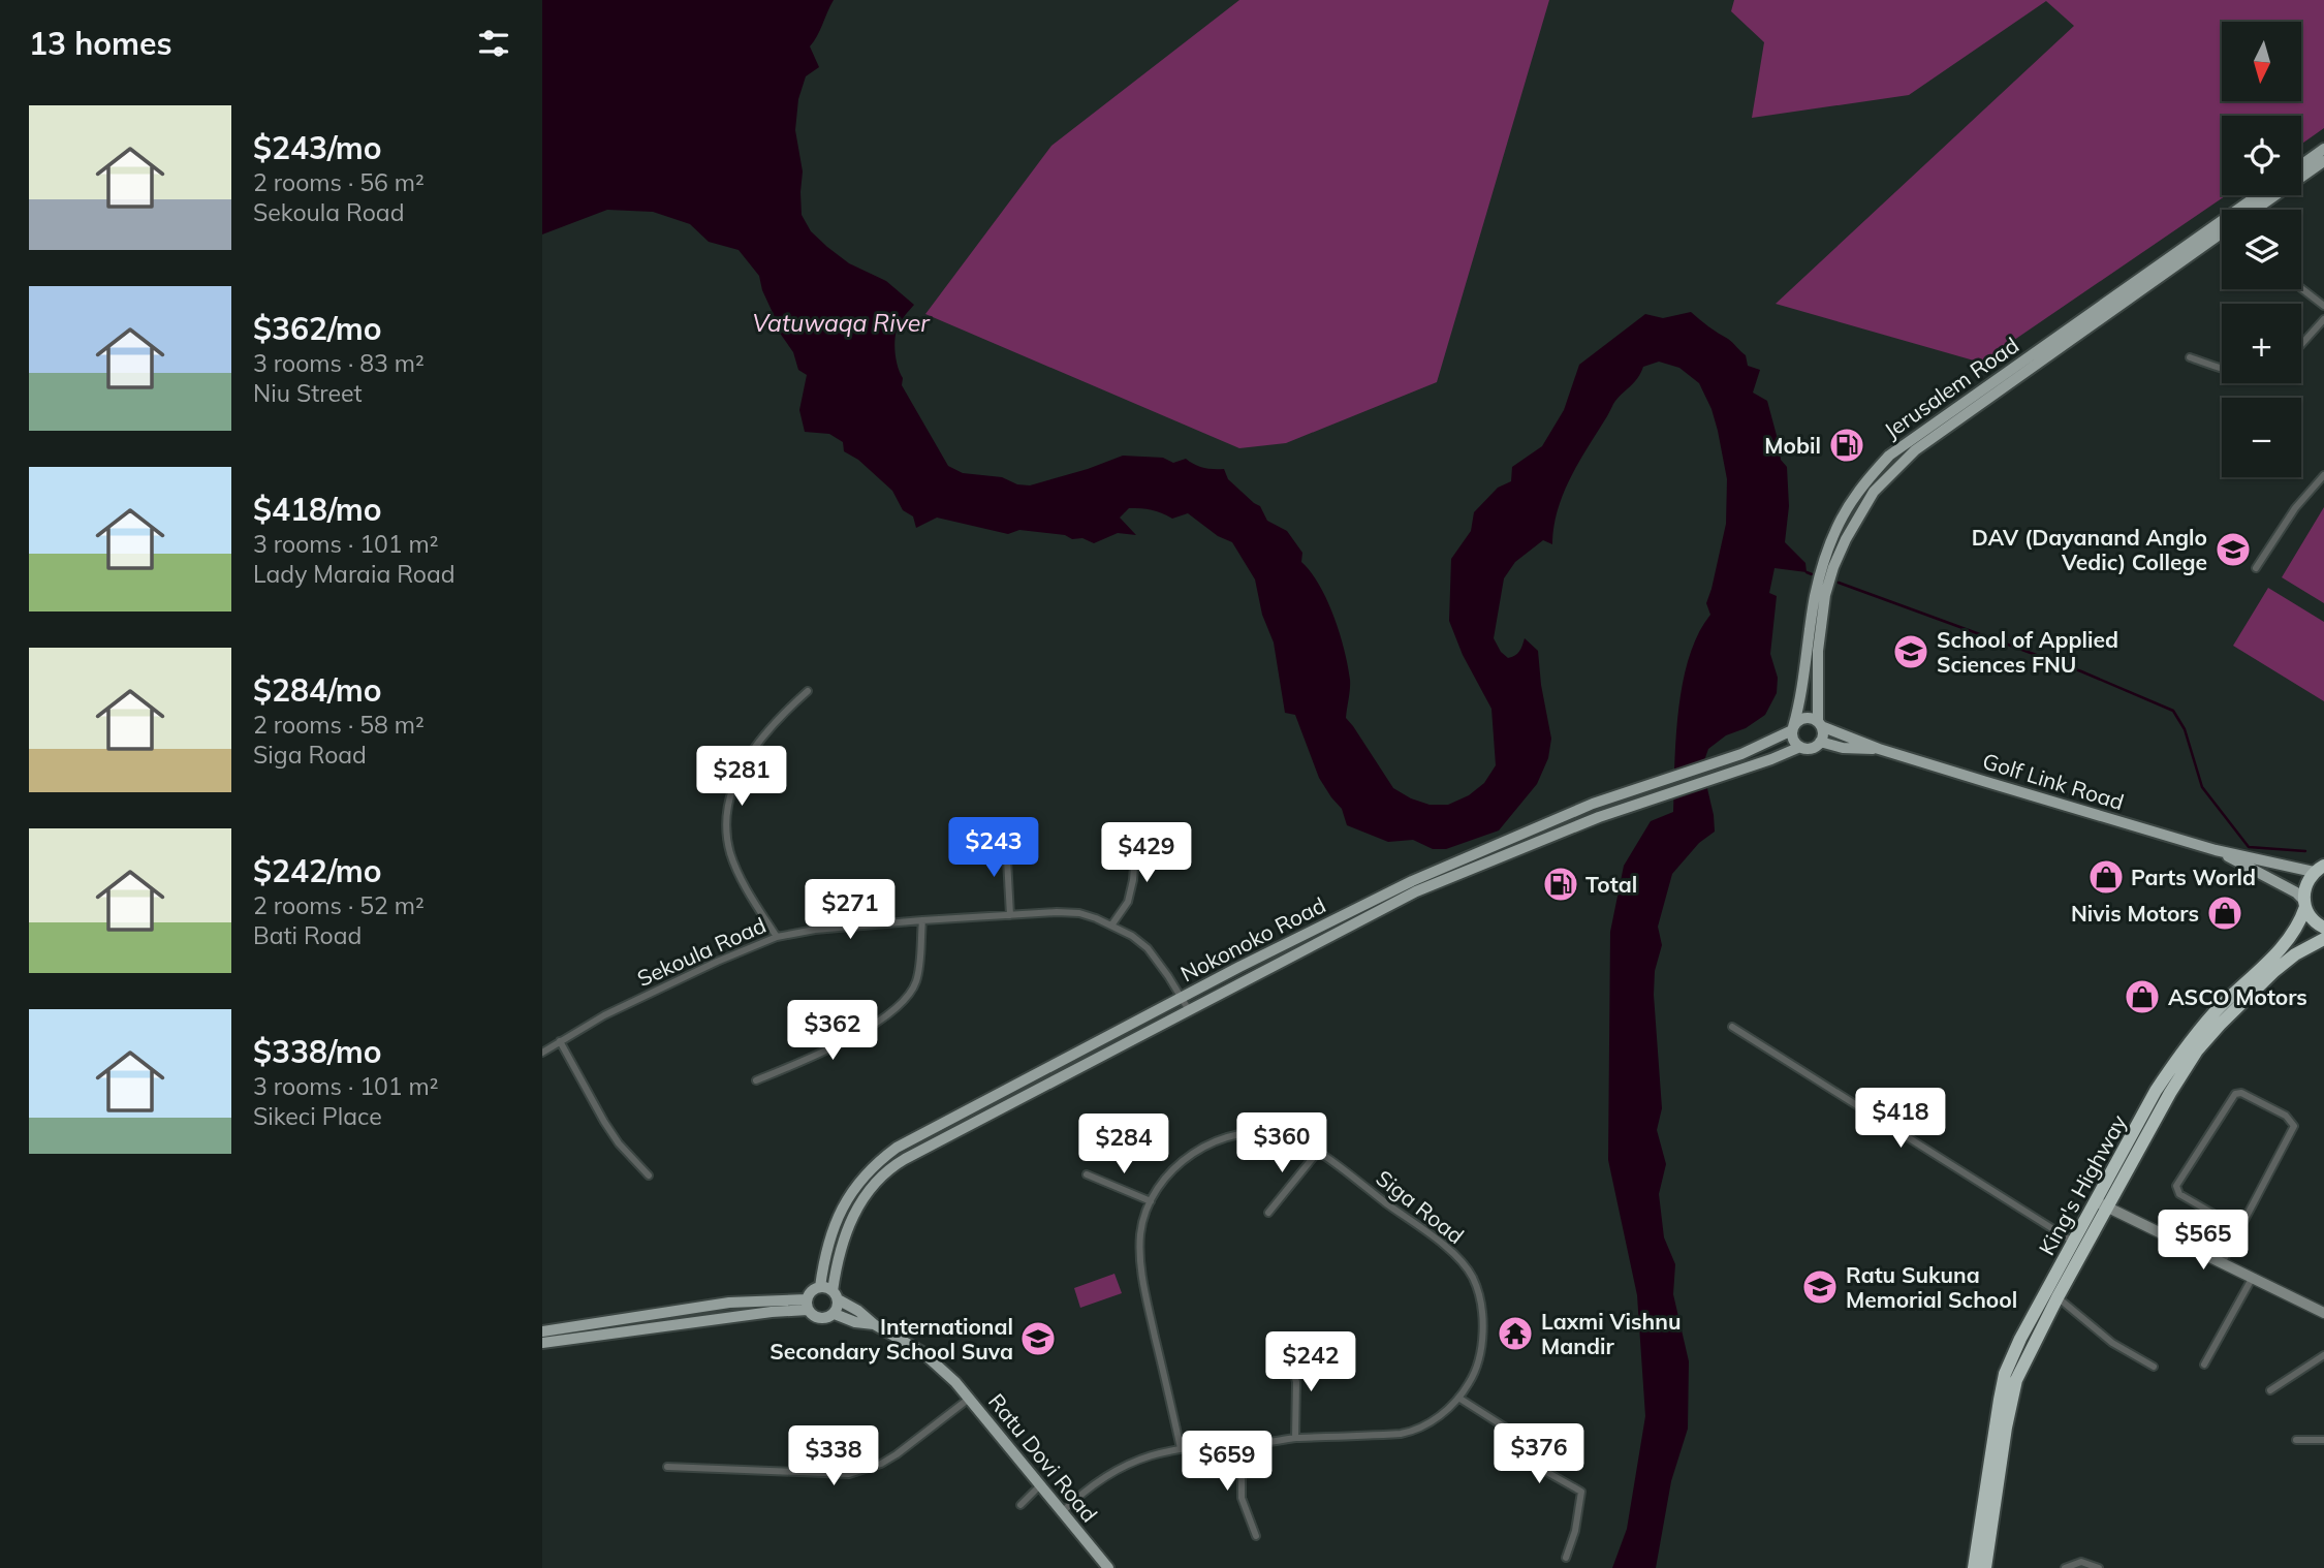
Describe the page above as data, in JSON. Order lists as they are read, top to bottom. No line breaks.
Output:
{"streets":{"highway":["King's Highway"],"main road":["Jerusalem Road","Golf Link Road","Nokonoko Road","Ratu Dovi Road"],"street":["Sekoula Road","Siga Road"]},"crossings":[["Jerusalem Road","Golf Link Road"],["Jerusalem Road","Nokonoko Road"],["Golf Link Road","Nokonoko Road"],["Golf Link Road","King's Highway"],["Nokonoko Road","Sekoula Road"],["Nokonoko Road","Ratu Dovi Road"]],"water":["Vatuwaqa River"],"places":{"fuel station":["Mobil","Total"],"school or university":["DAV (Dayanand Anglo Vedic) College","School of Applied Sciences FNU","Ratu Sukuna Memorial School","International Secondary School Suva"],"shop":["Parts World","Nivis Motors","ASCO Motors"],"temple":["Laxmi Vishnu Mandir"]},"north":"bottom","page":{"heading":"13 homes","map_buttons":["+","−"],"list":[{"name":"$243/mo","note":"2 rooms · 56 m² · Sekoula Road"},{"name":"$362/mo","note":"3 rooms · 83 m² · Niu Street"},{"name":"$418/mo","note":"3 rooms · 101 m² · Lady Maraia Road"},{"name":"$284/mo","note":"2 rooms · 58 m² · Siga Road"},{"name":"$242/mo","note":"2 rooms · 52 m² · Bati Road"},{"name":"$338/mo","note":"3 rooms · 101 m² · Sikeci Place"}],"price":["$281","$243","$429","$271","$362","$418","$360","$284","$565","$242","$376","$338","$659"]}}
